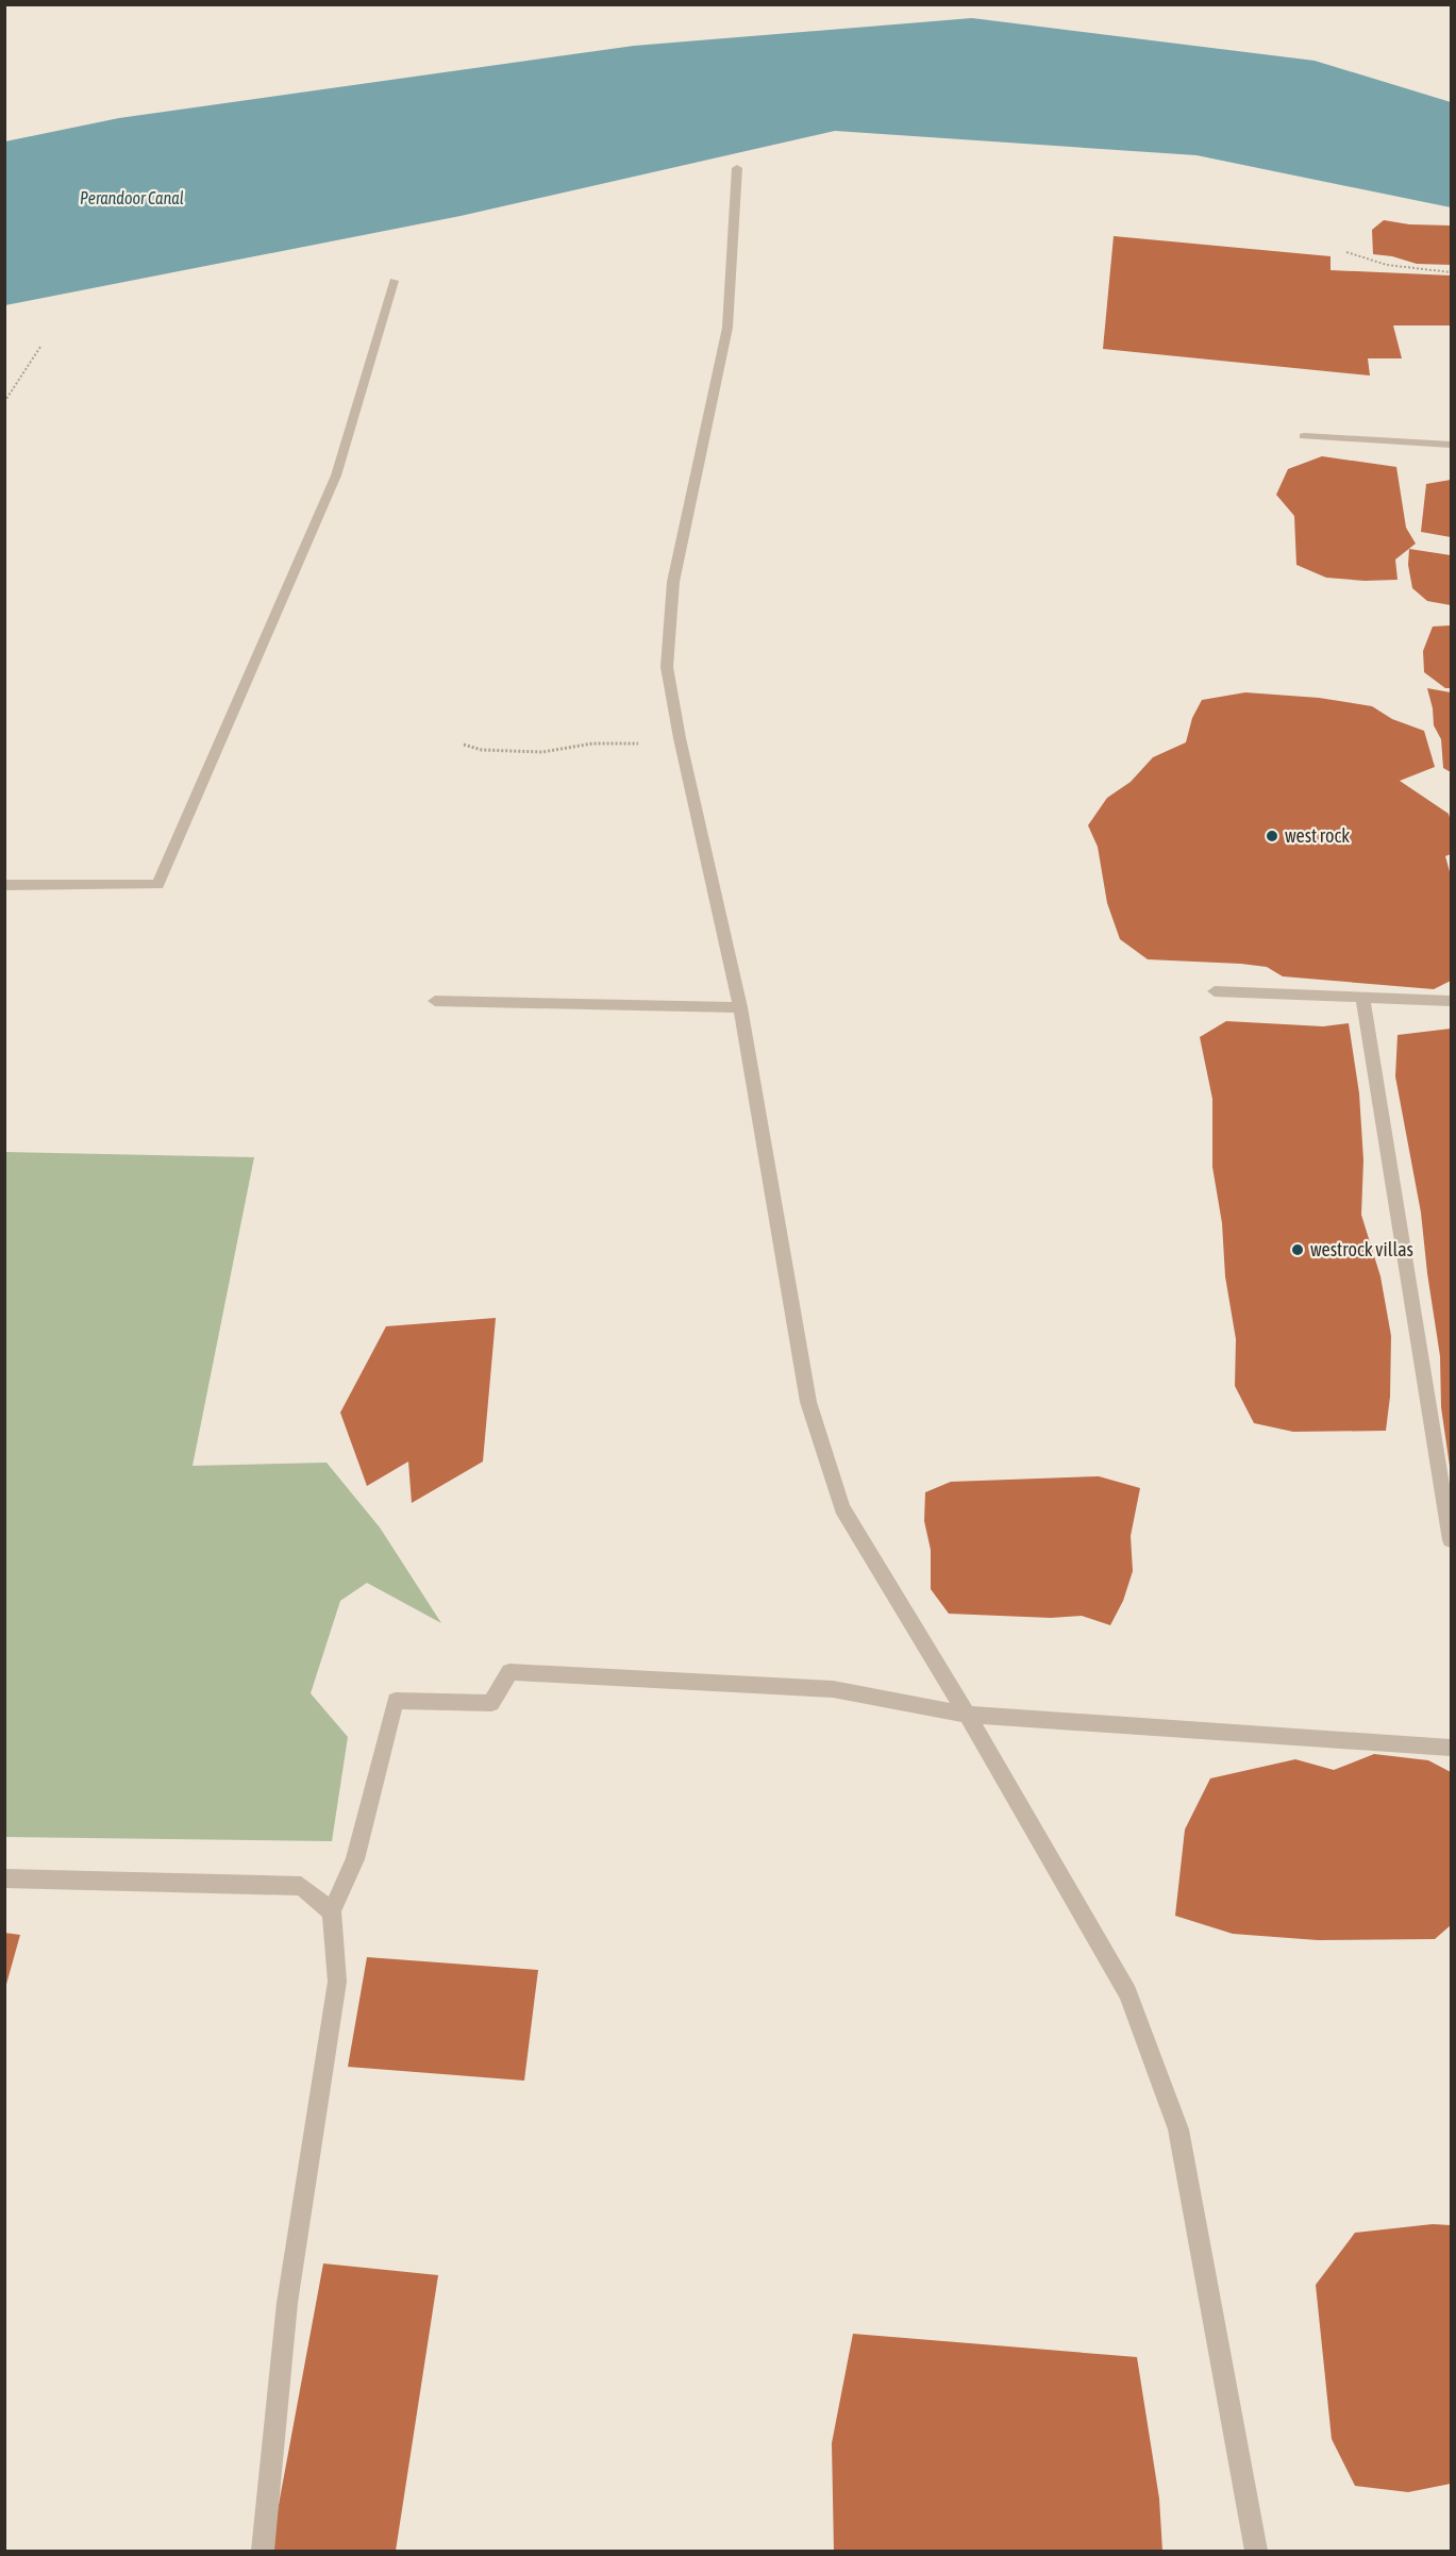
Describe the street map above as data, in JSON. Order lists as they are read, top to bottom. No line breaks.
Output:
{"water":["Perandoor Canal"],"places":["west rock","westrock villas"]}
